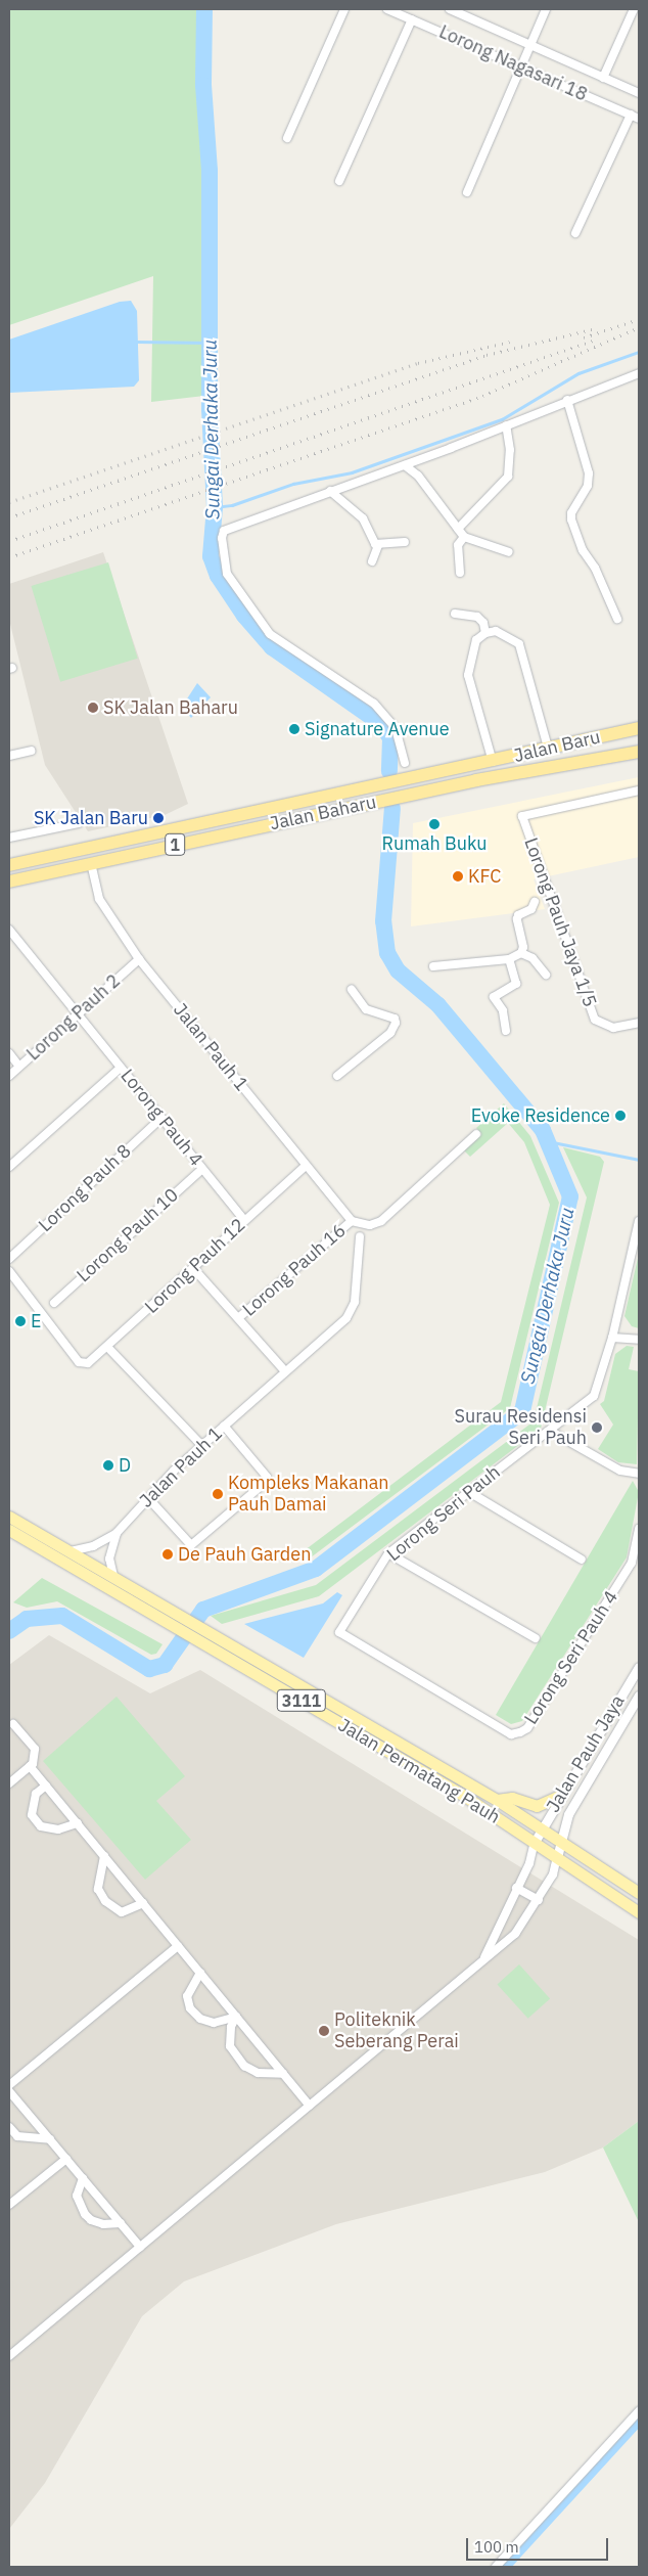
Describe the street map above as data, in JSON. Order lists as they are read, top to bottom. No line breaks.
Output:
{"streets":{"highway":["Jalan Baru","Jalan Baharu","1"],"main road":["3111","Jalan Permatang Pauh"],"street":["Lorong Nagasari 18","Lorong Pauh Jaya 1/5","Lorong Pauh 2","Jalan Pauh 1","Lorong Pauh 4","Lorong Pauh 8","Lorong Pauh 10","Lorong Pauh 12","Lorong Pauh 16","Lorong Seri Pauh","Lorong Seri Pauh 4","Jalan Pauh Jaya"]},"crossings":[["Jalan Baru","Jalan Baharu"],["Jalan Baharu","Jalan Pauh 1"],["Lorong Pauh 2","Jalan Pauh 1"],["Lorong Pauh 2","Lorong Pauh 4"],["Jalan Pauh 1","Lorong Pauh 12"],["Jalan Pauh 1","Lorong Pauh 16"],["Jalan Pauh 1","Jalan Permatang Pauh"],["Lorong Pauh 4","Lorong Pauh 8"],["Lorong Pauh 4","Lorong Pauh 10"],["Lorong Pauh 4","Lorong Pauh 12"],["Lorong Seri Pauh","Lorong Seri Pauh 4"],["Jalan Pauh Jaya","Jalan Permatang Pauh"]],"water":["Sungai Derhaka Juru"],"places":["SK Jalan Baharu","Signature Avenue","SK Jalan Baru","Rumah Buku","KFC","Evoke Residence","E","Surau Residensi Seri Pauh","D","Kompleks Makanan Pauh Damai","De Pauh Garden","Politeknik Seberang Perai"],"scale_bar":"100 m"}
